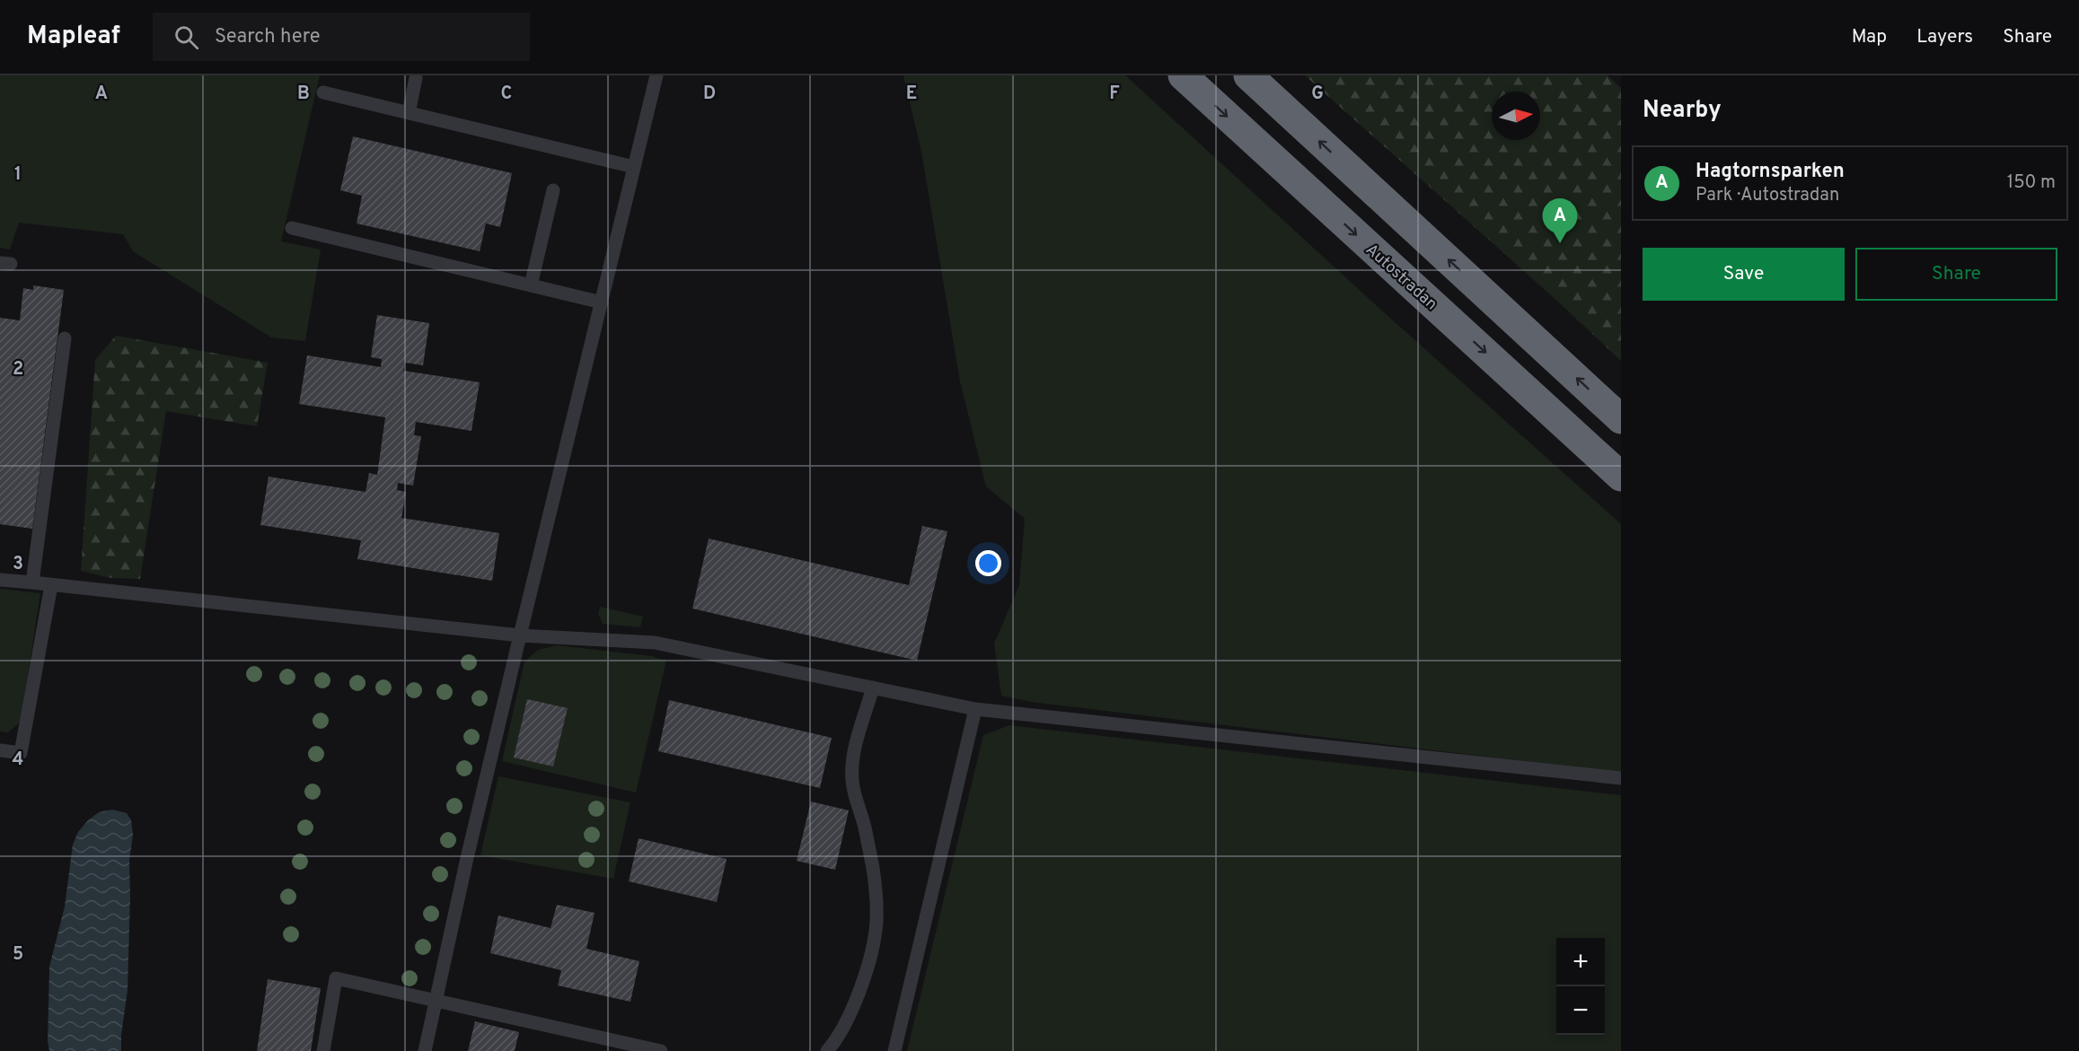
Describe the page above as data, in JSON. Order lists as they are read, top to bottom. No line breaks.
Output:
{"streets":{"highway":["Autostradan"]},"north":"right","page":{"header":"Mapleaf","search":"Search here","nav":["Map","Layers","Share"],"heading":"Nearby","list":[{"mark":"A","name":"Hagtornsparken","note":"Park · Autostradan","value":"150 m"}],"pins":"A","buttons":["Save","Share"],"map_buttons":["+","−"]},"grid":{"columns":["A","B","C","D","E","F","G"],"rows":["1","2","3","4","5"]}}
